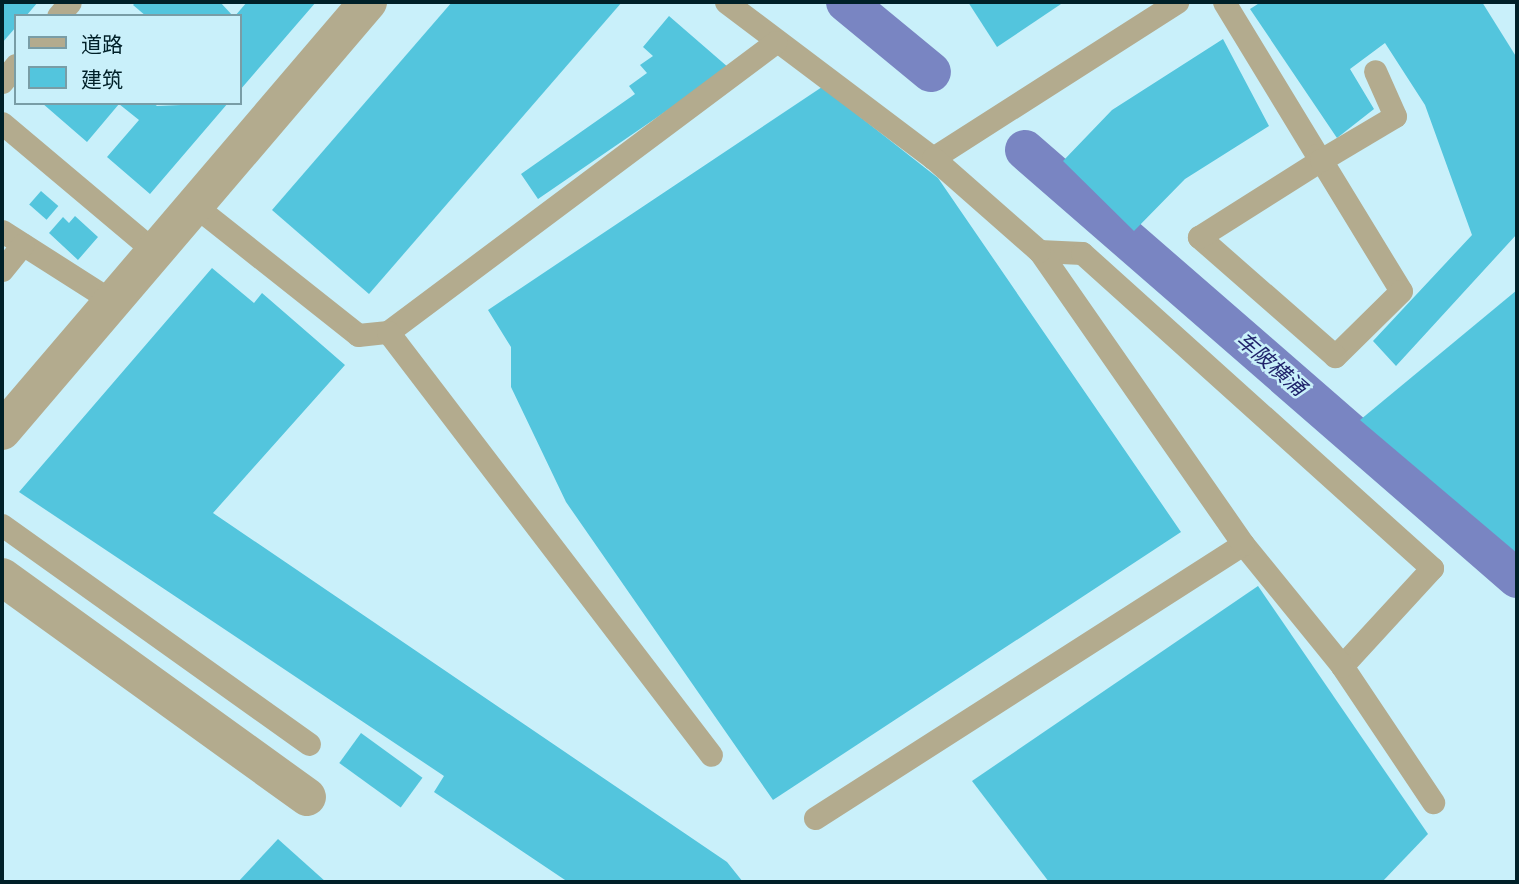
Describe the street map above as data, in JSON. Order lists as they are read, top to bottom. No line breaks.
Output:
{"water":["车陂横涌"],"legend":["道路","建筑"]}
